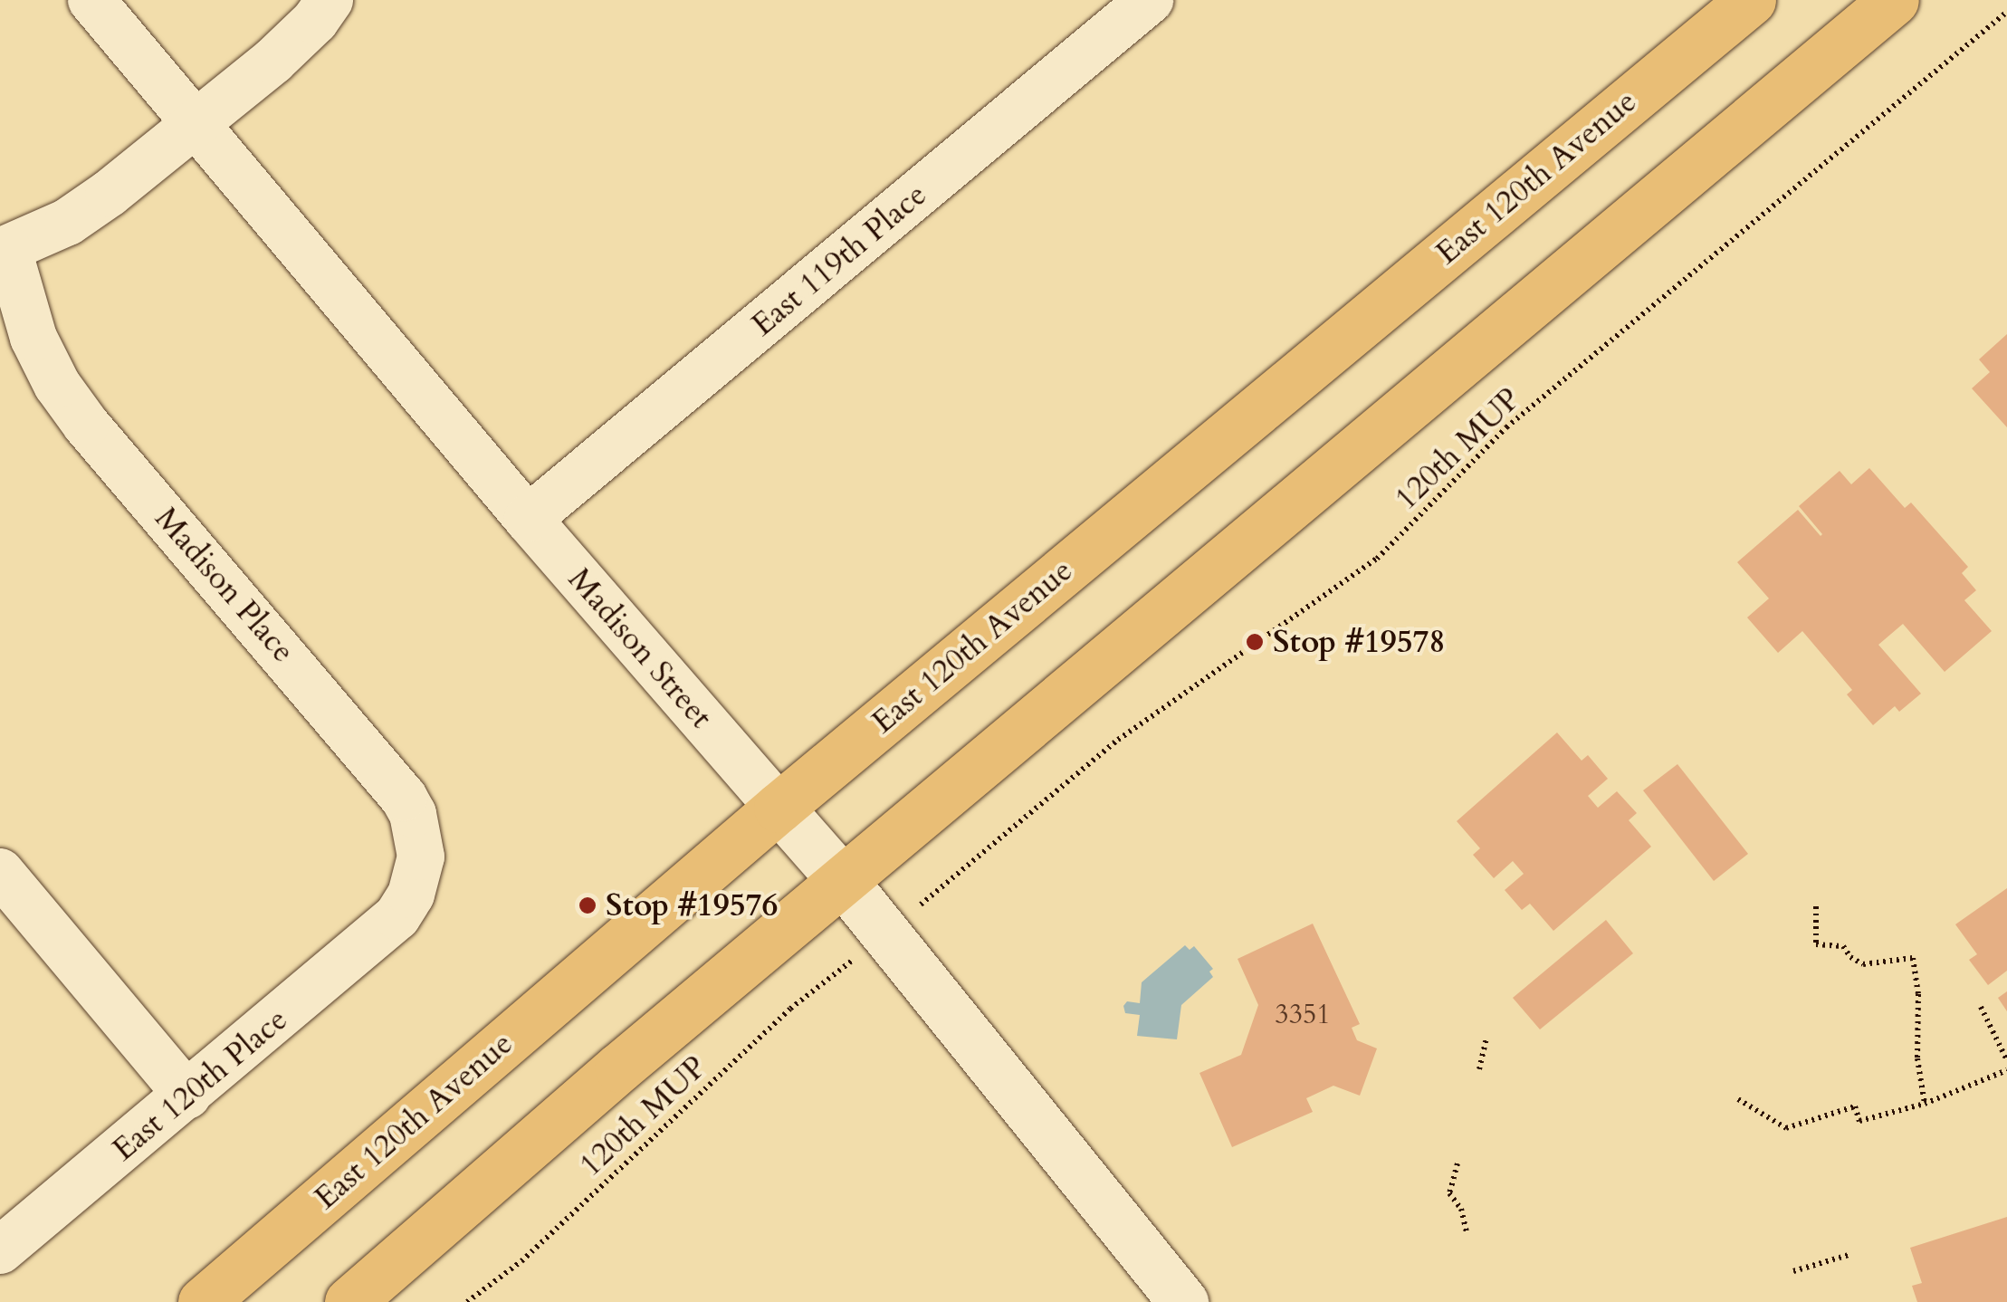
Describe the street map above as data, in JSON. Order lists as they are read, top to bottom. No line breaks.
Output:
{"streets":{"main road":["East 120th Avenue"],"street":["East 119th Place","Madison Place","Madison Street","East 120th Place"],"path":["120th MUP"]},"crossings":[["East 120th Avenue","Madison Street"],["East 119th Place","Madison Street"],["Madison Place","East 120th Place"]],"places":["Stop #19578","Stop #19576"],"house_numbers":["3351"]}
